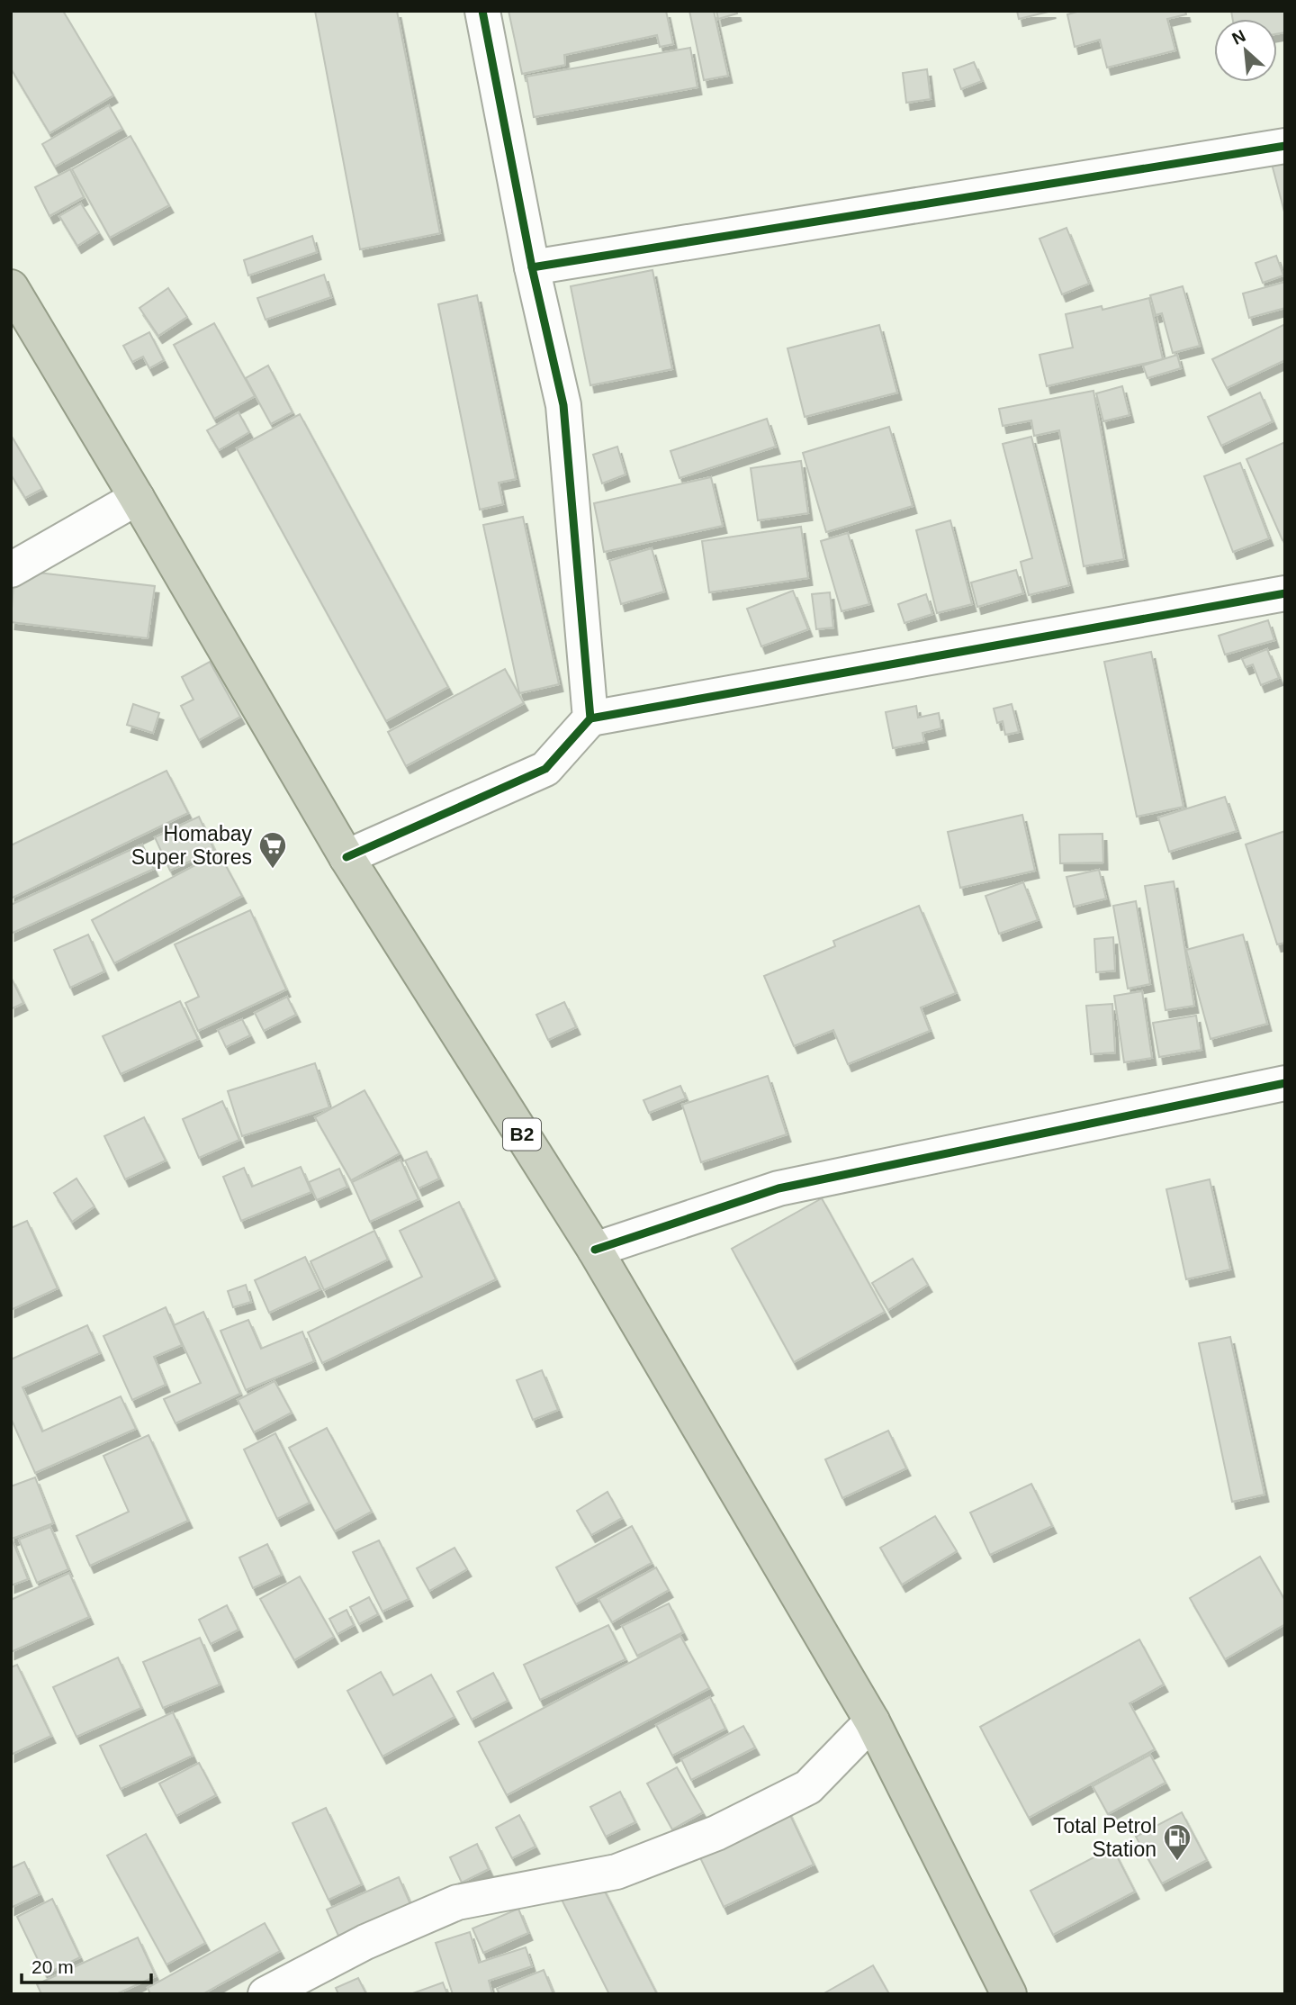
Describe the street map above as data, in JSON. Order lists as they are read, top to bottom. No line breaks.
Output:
{"streets":{"highway":["B2"]},"places":{"supermarket":["Homabay Super Stores"],"fuel station":["Total Petrol Station"]},"scale_bar":"20 m","north":"top left"}
